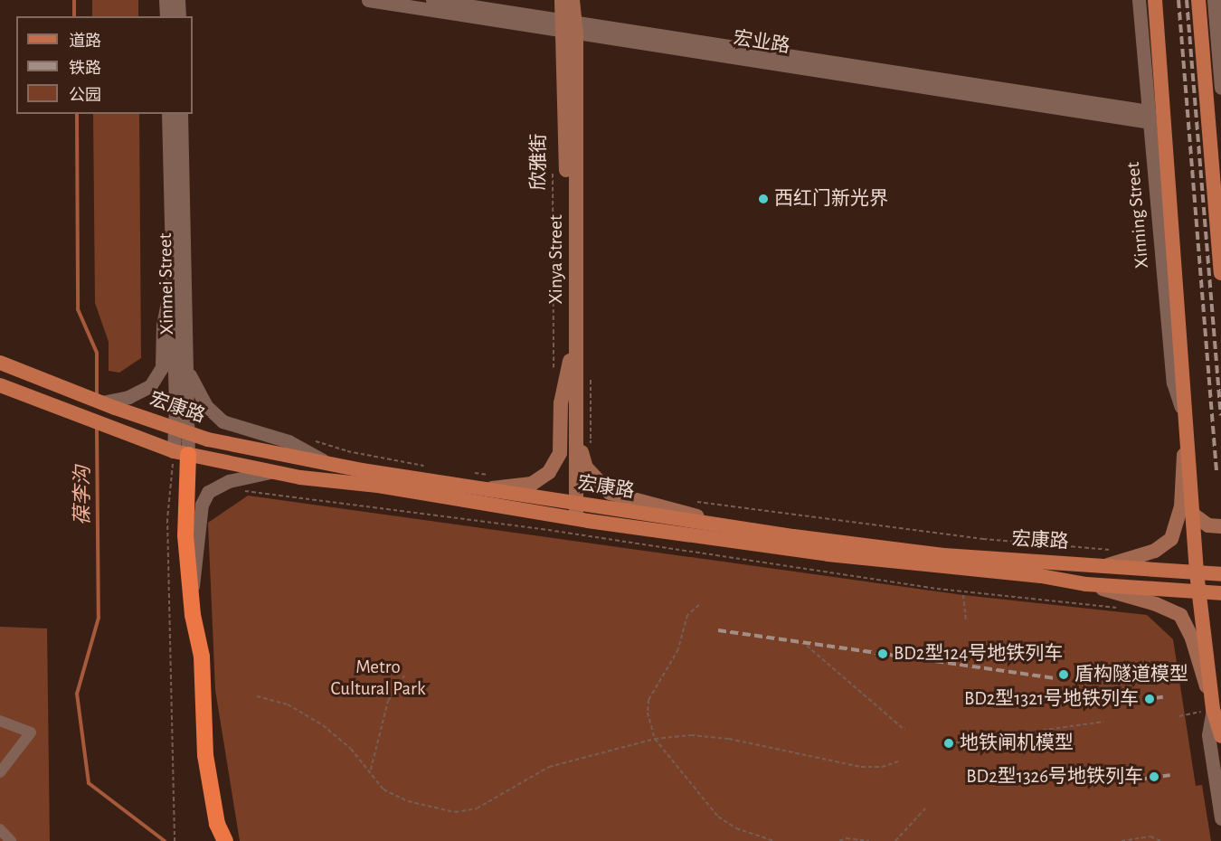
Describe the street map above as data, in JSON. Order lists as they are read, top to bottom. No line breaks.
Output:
{"streets":{"main road":["Xinning Street","Xinya Street","宏康路"],"street":["宏业路","Xinmei Street"],"path":["欣雅街"]},"crossings":[["宏业路","Xinning Street"],["宏业路","Xinya Street"],["Xinning Street","宏康路"],["Xinya Street","宏康路"],["Xinmei Street","宏康路"]],"water":["葆李沟"],"parks":["Metro Cultural Park"],"places":["西红门新光界","BD2型124号地铁列车","盾构隧道模型","BD2型1321号地铁列车","地铁闸机模型","BD2型1326号地铁列车"],"legend":["道路","铁路","公园"]}
